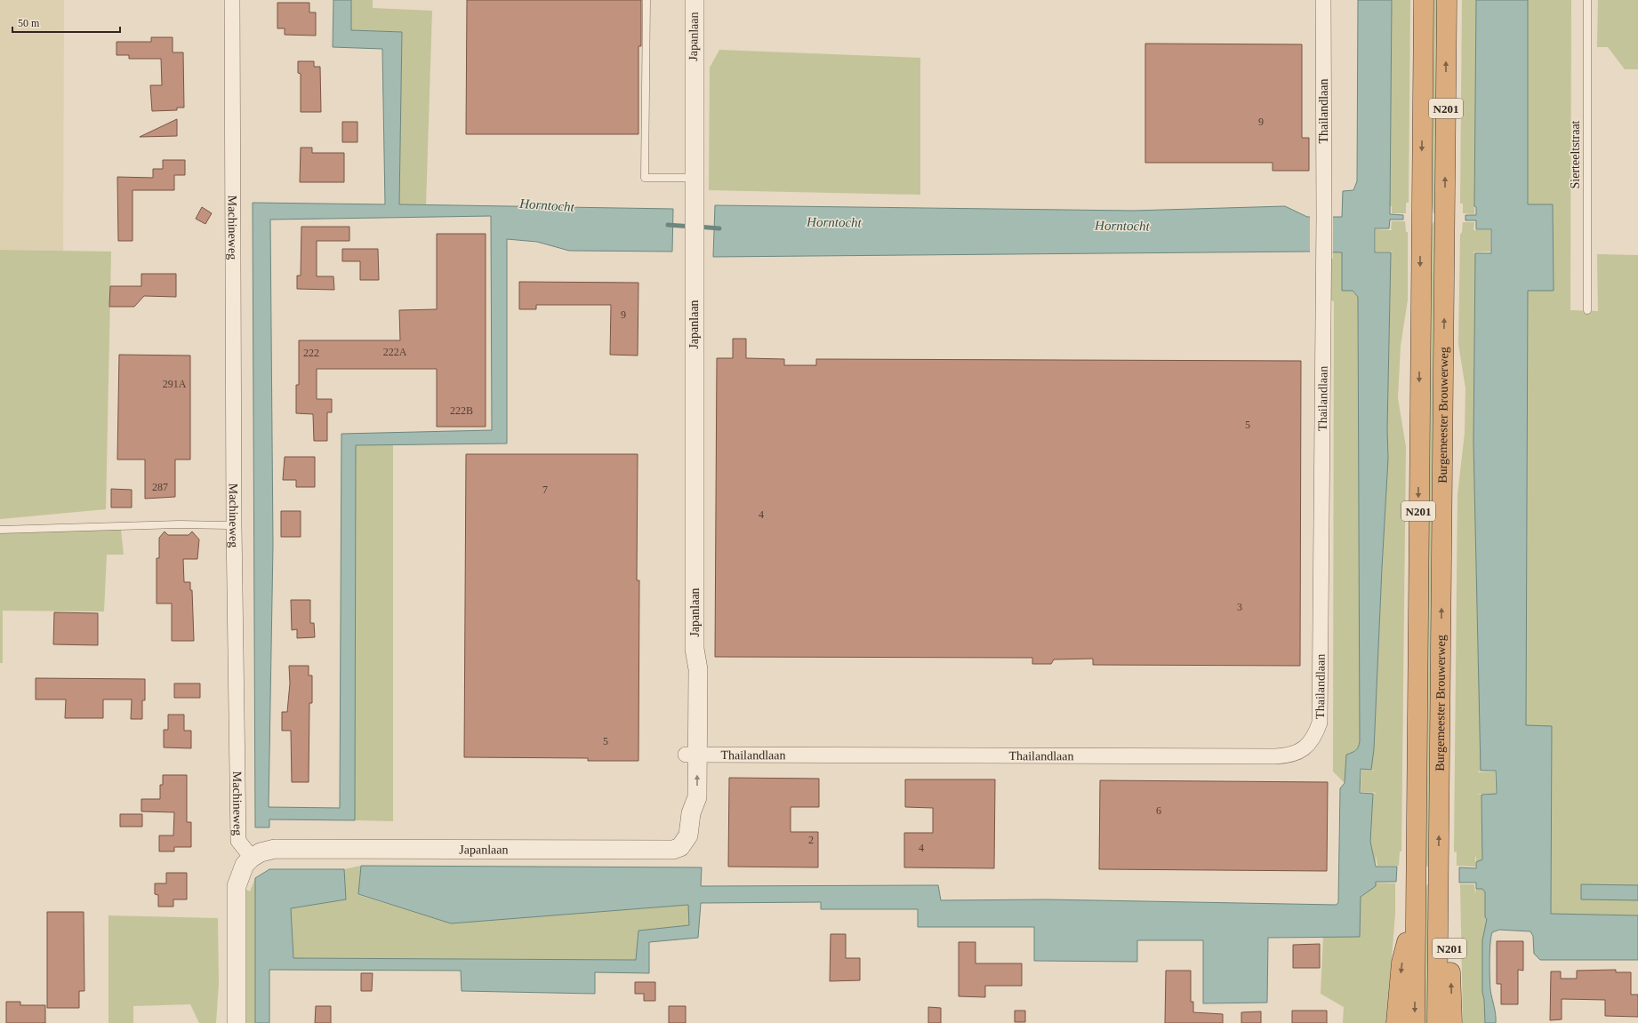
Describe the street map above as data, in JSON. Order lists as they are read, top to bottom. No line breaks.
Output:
{"streets":{"highway":["N201","Burgemeester Brouwerweg"],"street":["Japanlaan","Thailandlaan","Machineweg"],"lane":["Sierteeltstraat"]},"crossings":[["Japanlaan","Thailandlaan"],["Japanlaan","Machineweg"],["N201","Burgemeester Brouwerweg"]],"water":["Horntocht"],"house_numbers":["9","9","222A","222","291A","222B","5","287","7","4","3","5","6","2","4"],"scale_bar":"50 m"}
